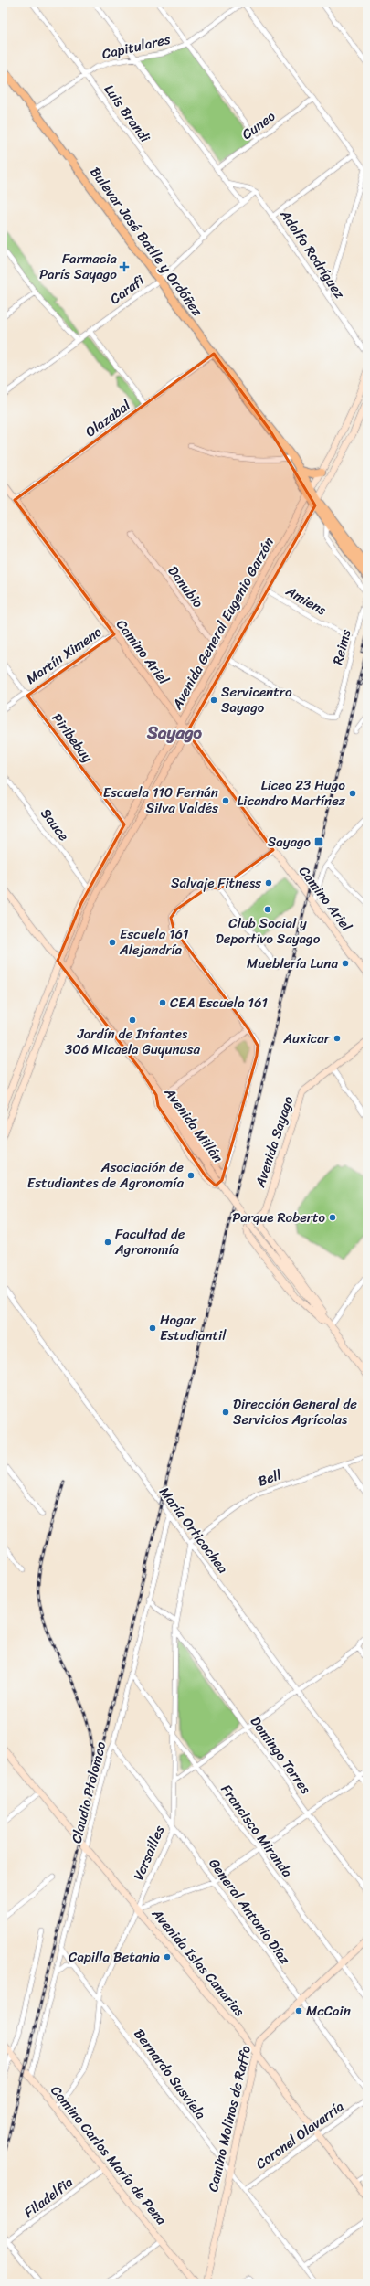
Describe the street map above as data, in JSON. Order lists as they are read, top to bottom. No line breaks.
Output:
{"streets":{"main road":["Bulevar José Batlle y Ordóñez","Avenida General Eugenio Garzón","Camino Ariel","Avenida Millán","Avenida Sayago","Avenida Islas Canarias","Camino Molinos de Raffo","Camino Carlos María de Pena"],"street":["Capitulares","Luis Brandi","Cuneo","Adolfo Rodríguez","Carafi","Olazabal","Danubio","Amiens","Reims","Martín Ximeno","Piribebuy","Sauce","Bell","María Orticochea","Domingo Torres","Claudio Ptolomeo","Francisco Miranda","Versailles","General Antonio Díaz","Bernardo Susviela","Coronel Olavarría","Filadelfia"]},"crossings":[["Capitulares","Luis Brandi"],["Capitulares","Bulevar José Batlle y Ordóñez"],["Luis Brandi","Carafi"],["Bulevar José Batlle y Ordóñez","Carafi"],["Bulevar José Batlle y Ordóñez","Olazabal"],["Bulevar José Batlle y Ordóñez","Avenida General Eugenio Garzón"],["Bulevar José Batlle y Ordóñez","Reims"],["Adolfo Rodríguez","Carafi"],["Olazabal","Camino Ariel"],["Danubio","Avenida General Eugenio Garzón"],["Amiens","Avenida General Eugenio Garzón"],["Amiens","Reims"],["Avenida General Eugenio Garzón","Reims"],["Avenida General Eugenio Garzón","Camino Ariel"],["Avenida General Eugenio Garzón","Piribebuy"],["Avenida General Eugenio Garzón","Sauce"],["Avenida General Eugenio Garzón","Avenida Millán"],["Camino Ariel","Martín Ximeno"],["Martín Ximeno","Piribebuy"],["Bell","María Orticochea"],["Bell","Versailles"],["María Orticochea","Claudio Ptolomeo"],["María Orticochea","Versailles"],["Domingo Torres","Versailles"],["Claudio Ptolomeo","Francisco Miranda"],["Claudio Ptolomeo","General Antonio Díaz"],["Claudio Ptolomeo","Avenida Islas Canarias"],["Claudio Ptolomeo","Bernardo Susviela"],["Claudio Ptolomeo","Camino Carlos María de Pena"],["Francisco Miranda","Versailles"],["Francisco Miranda","Camino Molinos de Raffo"],["Versailles","General Antonio Díaz"],["Versailles","Avenida Islas Canarias"],["Versailles","Bernardo Susviela"],["Versailles","Camino Carlos María de Pena"],["General Antonio Díaz","Camino Molinos de Raffo"],["Avenida Islas Canarias","Camino Molinos de Raffo"],["Avenida Islas Canarias","Coronel Olavarría"],["Bernardo Susviela","Camino Molinos de Raffo"],["Bernardo Susviela","Coronel Olavarría"],["Camino Carlos María de Pena","Filadelfia"]],"districts":["Sayago"],"places":{"health":["Farmacia París Sayago"],"other":["Servicentro Sayago","Liceo 23 Hugo Licandro Martínez","Escuela 110 Fernán Silva Valdés","Salvaje Fitness","Club Social y Deportivo Sayago","Escuela 161 Alejandría","Mueblería Luna","CEA Escuela 161","Jardín de Infantes 306 Micaela Guyunusa","Auxicar","Asociación de Estudiantes de Agronomía","Parque Roberto","Facultad de Agronomía","Hogar Estudiantil","Dirección General de Servicios Agrícolas","Capilla Betania","McCain"],"transit":["Sayago"]}}
